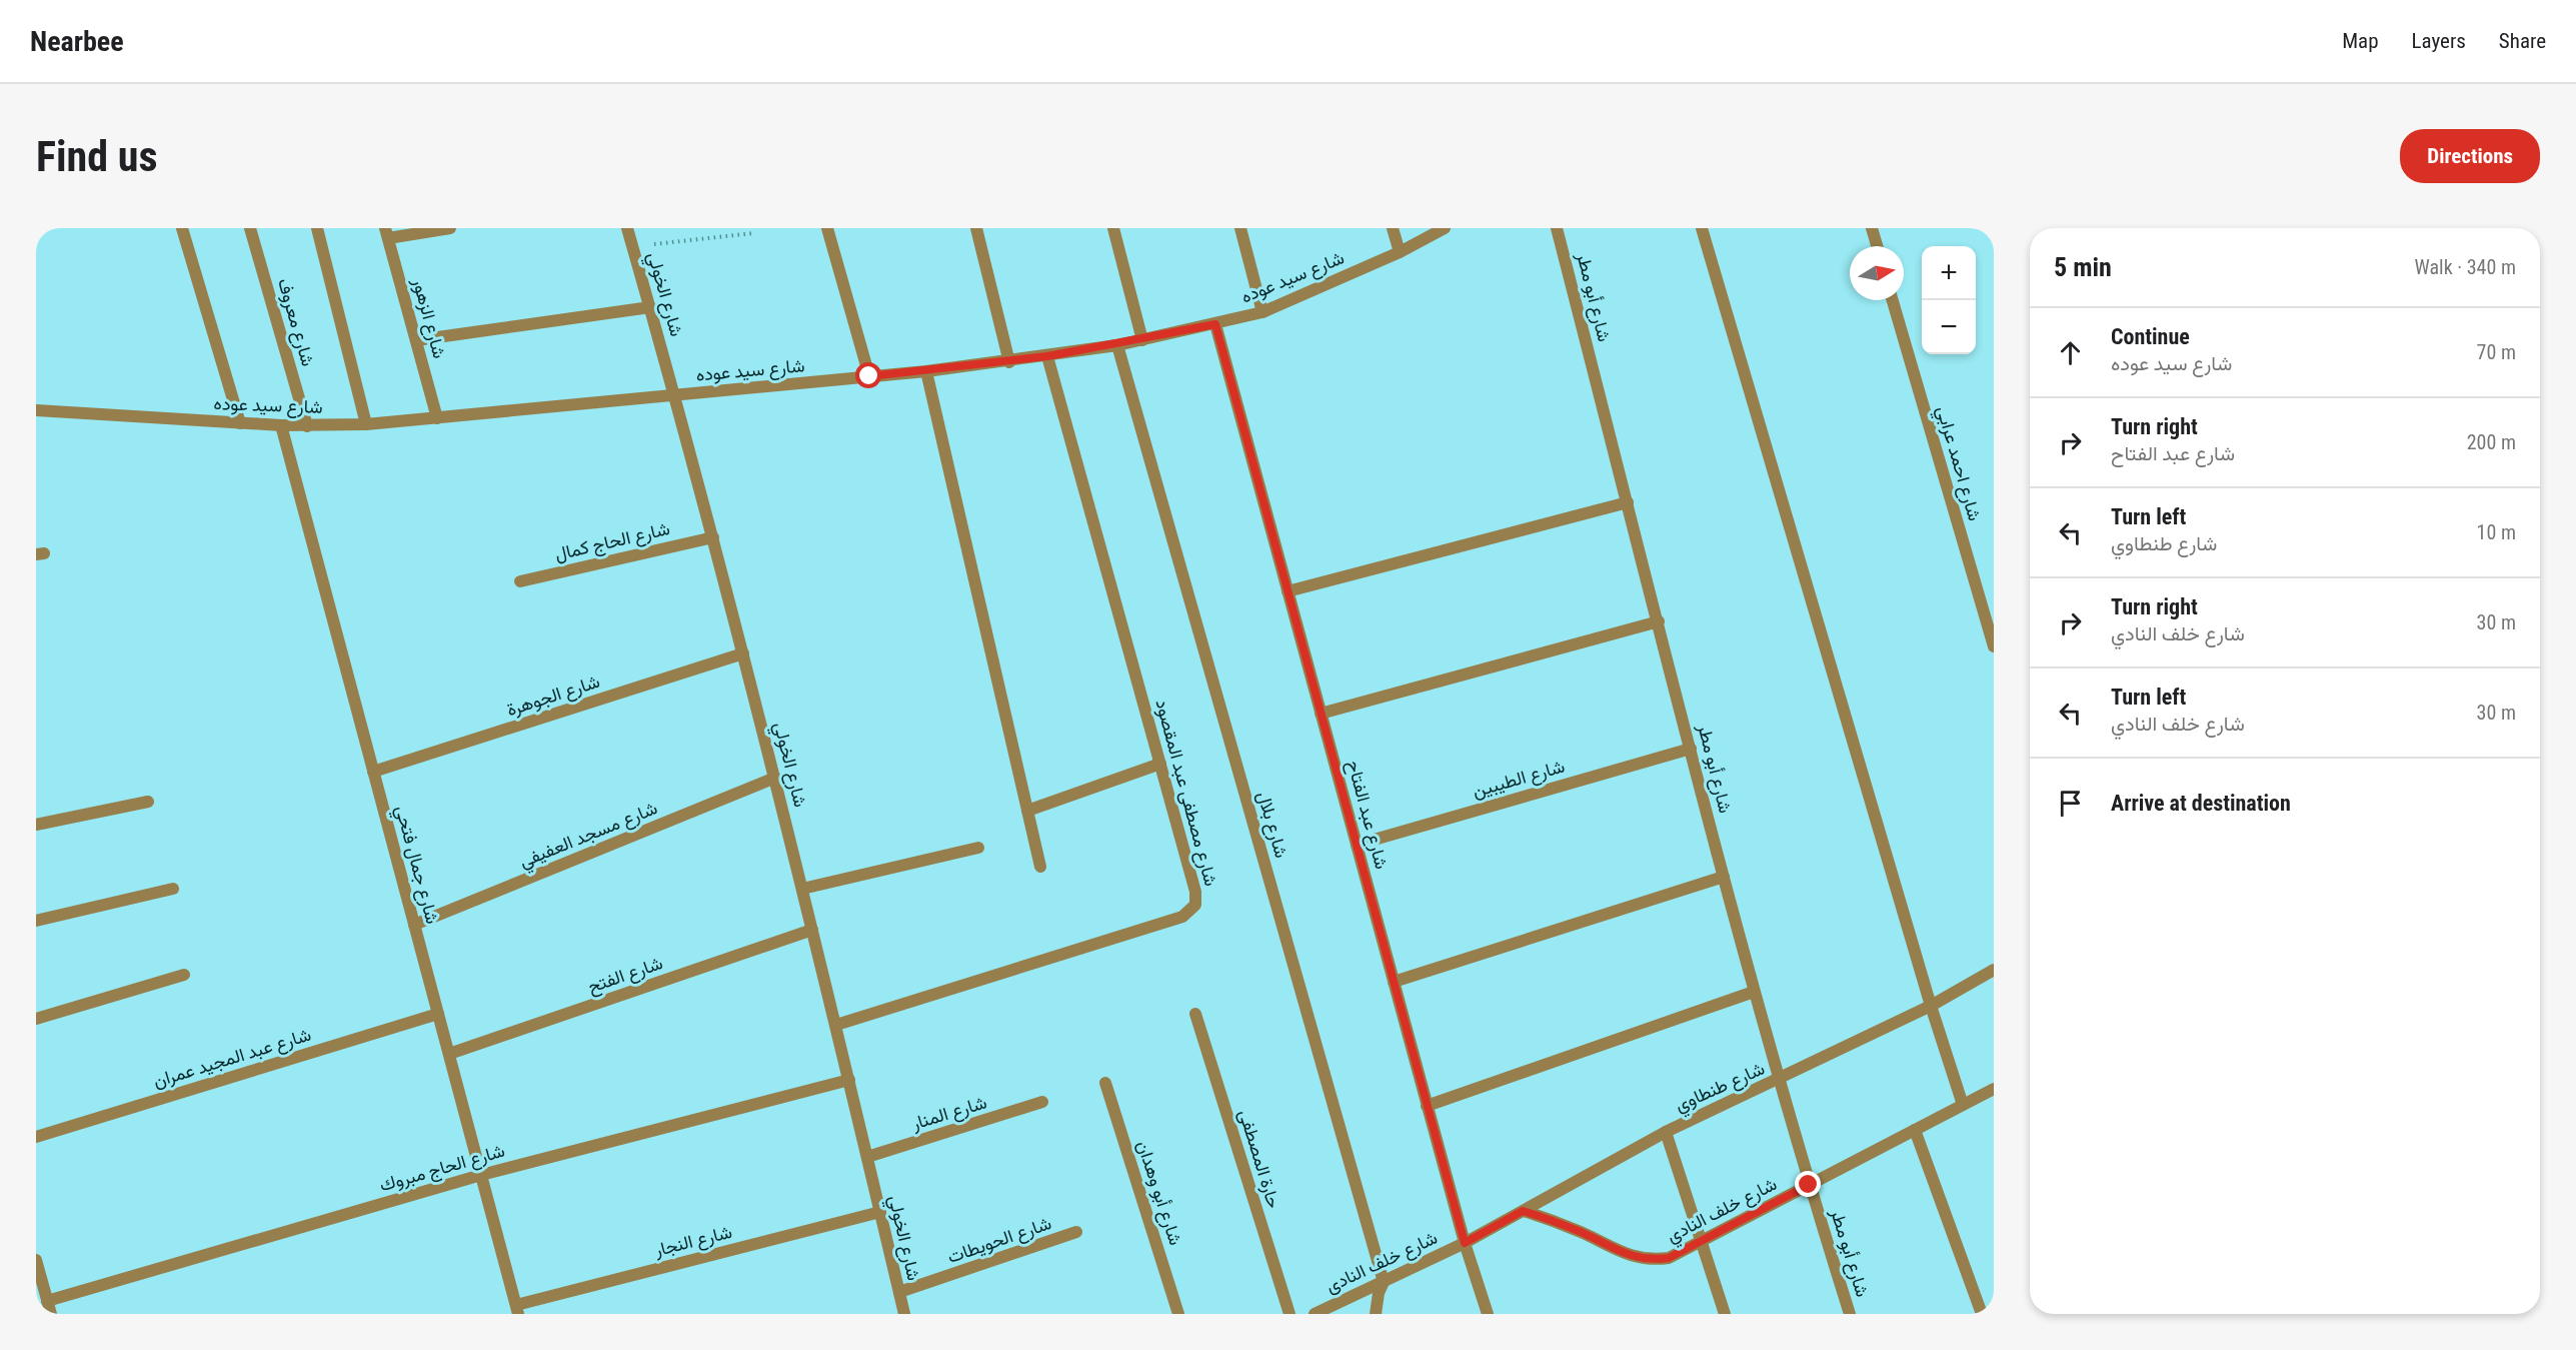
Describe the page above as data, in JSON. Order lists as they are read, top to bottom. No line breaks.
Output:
{"streets":{"street":["شارع سيد عوده","شارع الخولي","شارع أبو مطر","شارع الزهور","شارع معروف","شارع احمد عرابي","شارع الحاج كمال","شارع الجوهرة","شارع الطيبين","شارع مصطفى عبد المقصود","شارع عبد الفتاح","شارع بلال","شارع مسجد العفيفي","شارع جمال فتحي","شارع الفتح","شارع عبد المجيد عمران","شارع طنطاوي","شارع المنار","حارة المصطفى","شارع الحاج مبروك","شارع أبو وهدان","شارع خلف النادي","شارع الحويطات","شارع النجار","شارع خلف النادى"]},"crossings":[["شارع سيد عوده","شارع الخولي"],["شارع سيد عوده","شارع الزهور"],["شارع سيد عوده","شارع معروف"],["شارع سيد عوده","شارع مصطفى عبد المقصود"],["شارع سيد عوده","شارع عبد الفتاح"],["شارع سيد عوده","شارع بلال"],["شارع سيد عوده","شارع جمال فتحي"],["شارع الخولي","شارع الحاج كمال"],["شارع الخولي","شارع الجوهرة"],["شارع الخولي","شارع مصطفى عبد المقصود"],["شارع الخولي","شارع مسجد العفيفي"],["شارع الخولي","شارع الفتح"],["شارع الخولي","شارع المنار"],["شارع الخولي","شارع الحاج مبروك"],["شارع الخولي","شارع الحويطات"],["شارع الخولي","شارع النجار"],["شارع أبو مطر","شارع الطيبين"],["شارع أبو مطر","شارع طنطاوي"],["شارع أبو مطر","شارع خلف النادي"],["شارع الجوهرة","شارع جمال فتحي"],["شارع الطيبين","شارع عبد الفتاح"],["شارع عبد الفتاح","شارع طنطاوي"],["شارع عبد الفتاح","شارع خلف النادى"],["شارع بلال","شارع خلف النادى"],["شارع مسجد العفيفي","شارع جمال فتحي"],["شارع جمال فتحي","شارع الفتح"],["شارع جمال فتحي","شارع عبد المجيد عمران"],["شارع جمال فتحي","شارع الحاج مبروك"],["شارع جمال فتحي","شارع النجار"],["شارع طنطاوي","شارع خلف النادي"],["شارع طنطاوي","شارع خلف النادى"]],"north":"right","page":{"header":"Nearbee","nav":["Map","Layers","Share"],"buttons":"Directions","title":"Find us","heading":["5 min","Walk · 340 m"],"map_buttons":["+","−"],"list":[["Continue","شارع سيد عوده","70 m"],["Turn right","شارع عبد الفتاح","200 m"],["Turn left","شارع طنطاوي","10 m"],["Turn right","شارع خلف النادي","30 m"],["Turn left","شارع خلف النادي","30 m"],"Arrive at destination"]}}
